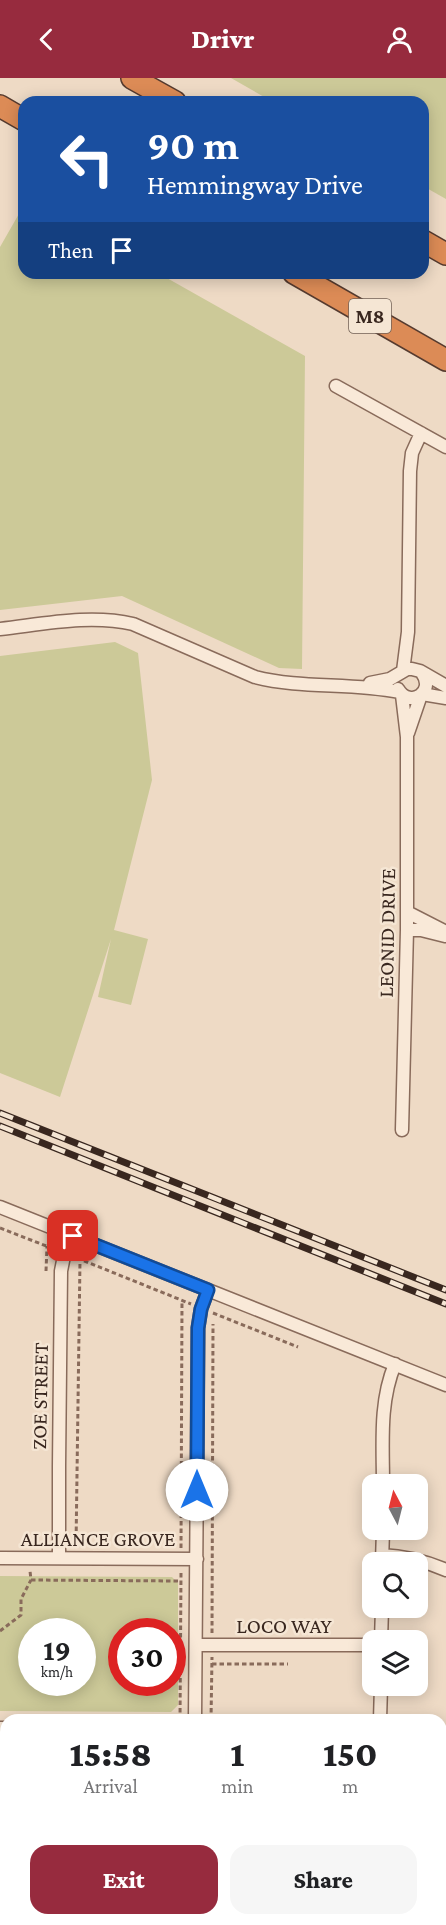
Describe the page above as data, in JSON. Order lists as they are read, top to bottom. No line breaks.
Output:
{"streets":{"highway":["M8"],"street":["LEONID DRIVE","ZOE STREET","ALLIANCE GROVE","LOCO WAY"]},"crossings":[["ZOE STREET","ALLIANCE GROVE"]],"north":"top","page":{"header":"Drivr","turn":["90 m","Hemmingway Drive"],"then":"Then","speed":"19 km/h","limit":"30","eta":["15:58","Arrival","1","min","150","m"],"buttons":["Exit","Share"]}}
